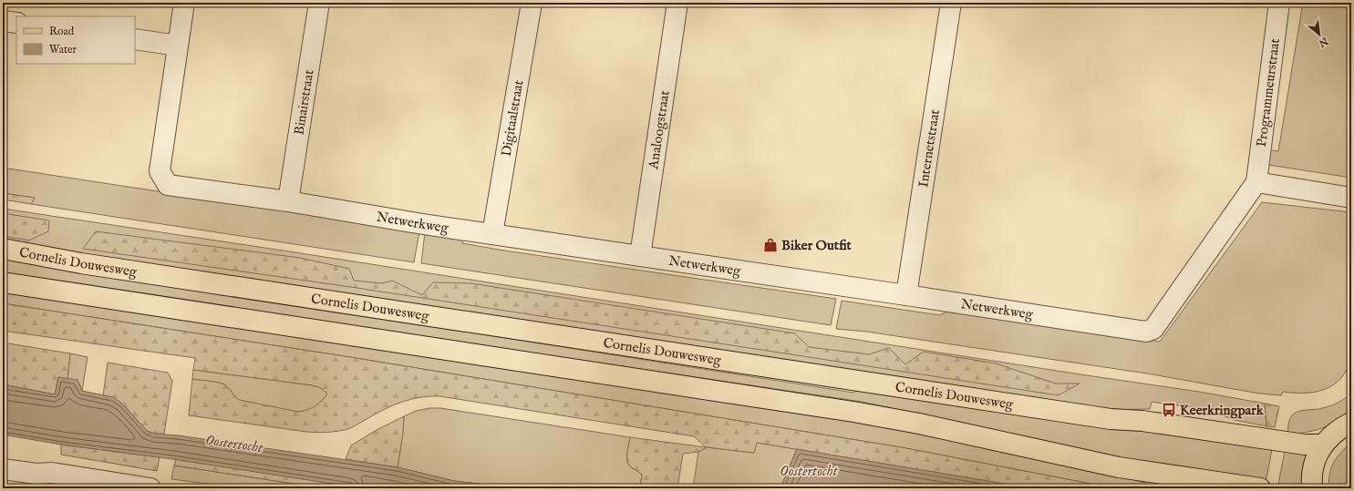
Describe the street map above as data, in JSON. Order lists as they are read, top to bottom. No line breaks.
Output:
{"streets":{"main road":["Cornelis Douwesweg"],"street":["Programmeurstraat","Binairstraat","Digitaalstraat","Analoogstraat","Internetstraat","Netwerkweg"]},"crossings":[["Programmeurstraat","Netwerkweg"],["Binairstraat","Netwerkweg"],["Digitaalstraat","Netwerkweg"],["Analoogstraat","Netwerkweg"],["Internetstraat","Netwerkweg"]],"water":["Oostertocht"],"places":{"shop":["Biker Outfit"],"bus stop":["Keerkringpark"]},"legend":["Road","Water"],"north":"bottom right"}
